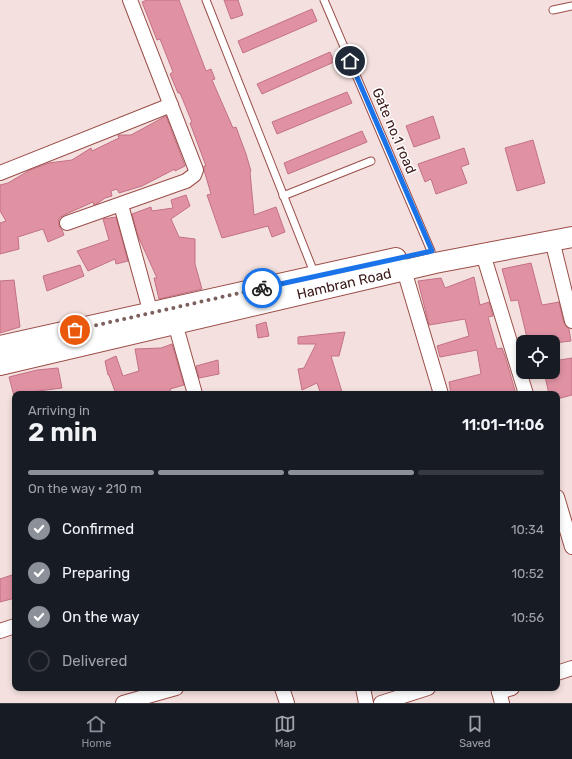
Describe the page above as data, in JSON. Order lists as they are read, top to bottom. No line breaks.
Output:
{"streets":{"main road":["Hambran Road"],"lane":["Gate no.1 road"]},"crossings":[["Gate no.1 road","Hambran Road"]],"page":{"heading":["2 min","Arriving in","11:01–11:06"],"bar":"On the way · 210 m","list":[["Confirmed","10:34"],["Preparing","10:52"],["On the way","10:56"],"Delivered"],"tabs":["Home","Map","Saved"]}}
